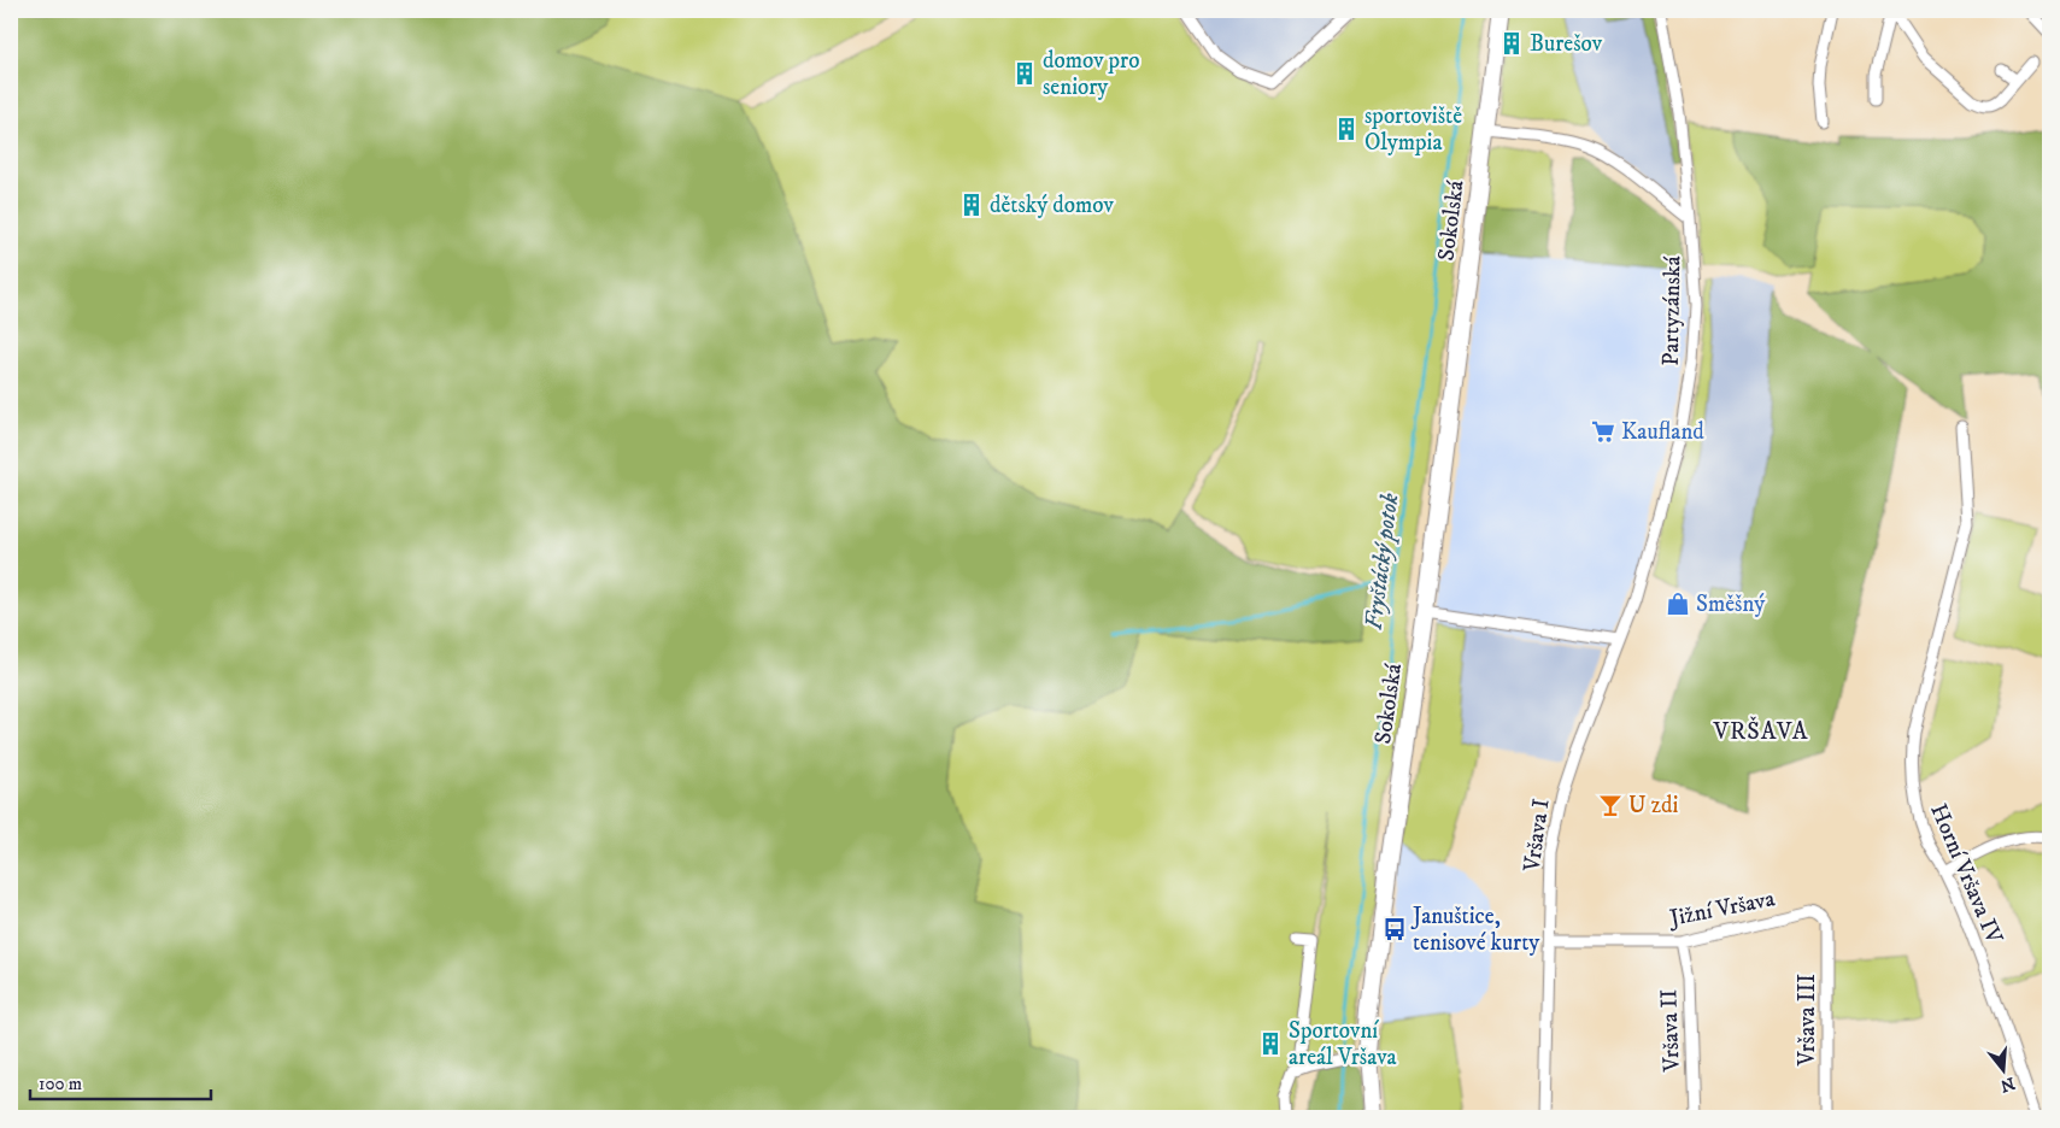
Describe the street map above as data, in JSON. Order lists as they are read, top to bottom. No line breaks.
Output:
{"streets":{"main road":["Sokolská"],"street":["Partyzánská","Vršava I","Horní Vršava IV","Jižní Vršava","Vršava III","Vršava II"]},"crossings":[["Partyzánská","Vršava I"],["Vršava I","Jižní Vršava"],["Jižní Vršava","Vršava III"],["Jižní Vršava","Vršava II"]],"districts":["VRŠAVA"],"water":["Fryštácký potok"],"places":{"building":["Burešov","domov pro seniory","sportoviště Olympia","dětský domov","Sportovní areál Vršava"],"supermarket":["Kaufland"],"shop":["Směšný"],"bar":["U zdi"],"bus stop":["Januštice, tenisové kurty"]},"scale_bar":"100 m","north":"bottom"}
